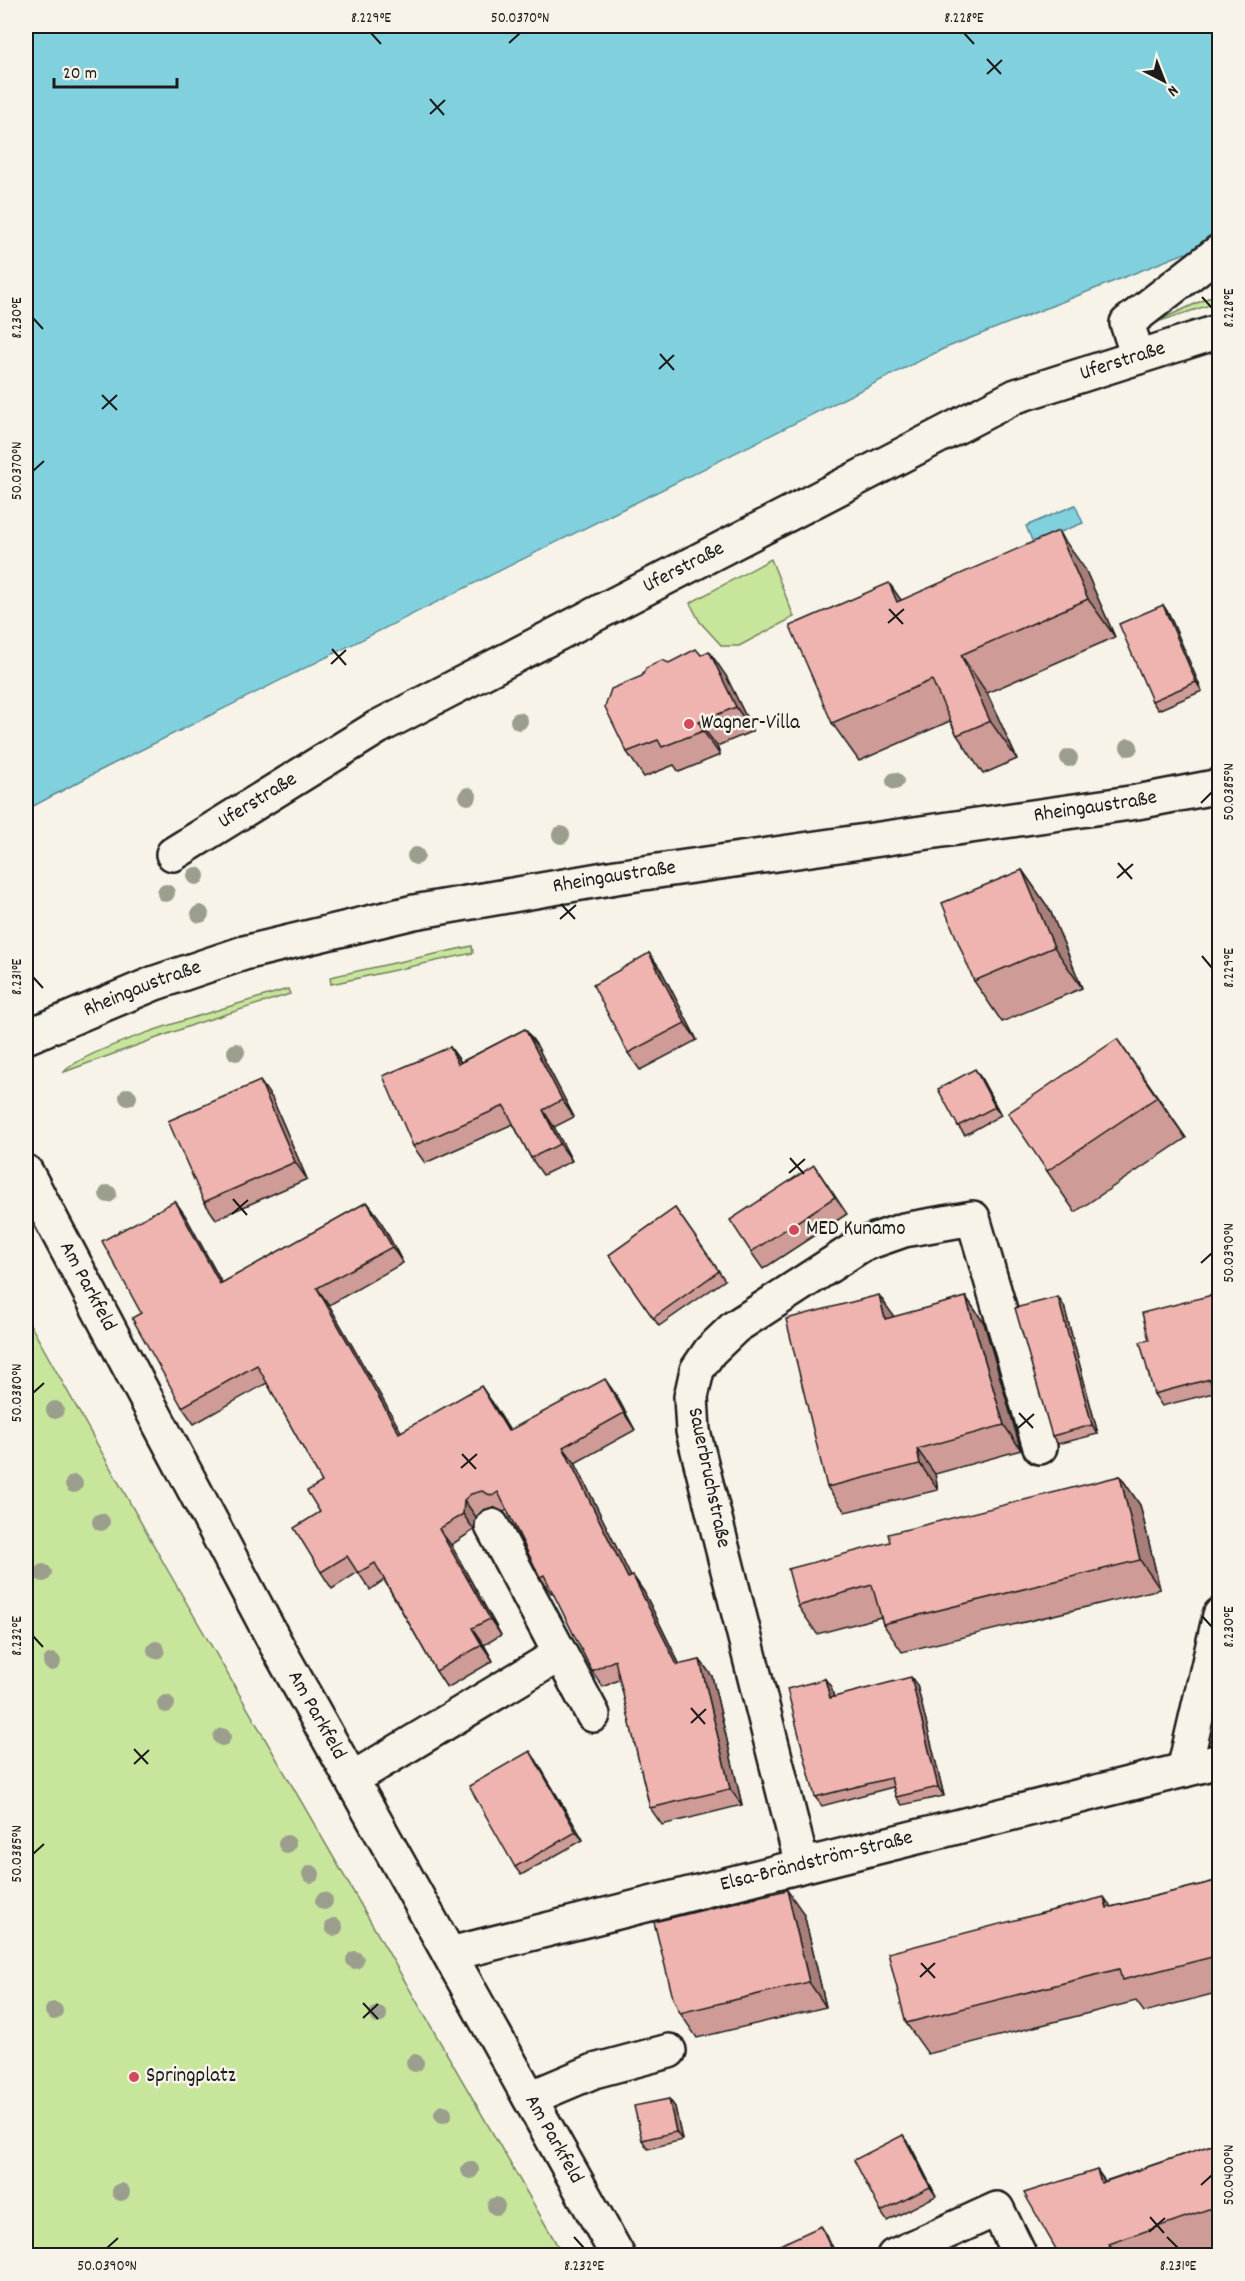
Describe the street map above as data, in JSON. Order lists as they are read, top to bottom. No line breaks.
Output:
{"streets":{"street":["Uferstraße","Rheingaustraße","Am Parkfeld","Sauerbruchstraße","Elsa-Brändström-Straße"]},"crossings":[["Am Parkfeld","Elsa-Brändström-Straße"],["Sauerbruchstraße","Elsa-Brändström-Straße"]],"places":["Wagner-Villa","MED Kunamo","Springplatz"],"scale_bar":"20 m","north":"bottom right","coordinates":["8.229°E","50.0370°N","8.228°E","8.230°E","50.0385°N","8.231°E","50.0390°N","50.0380°N","8.232°E","50.0400°N"]}
